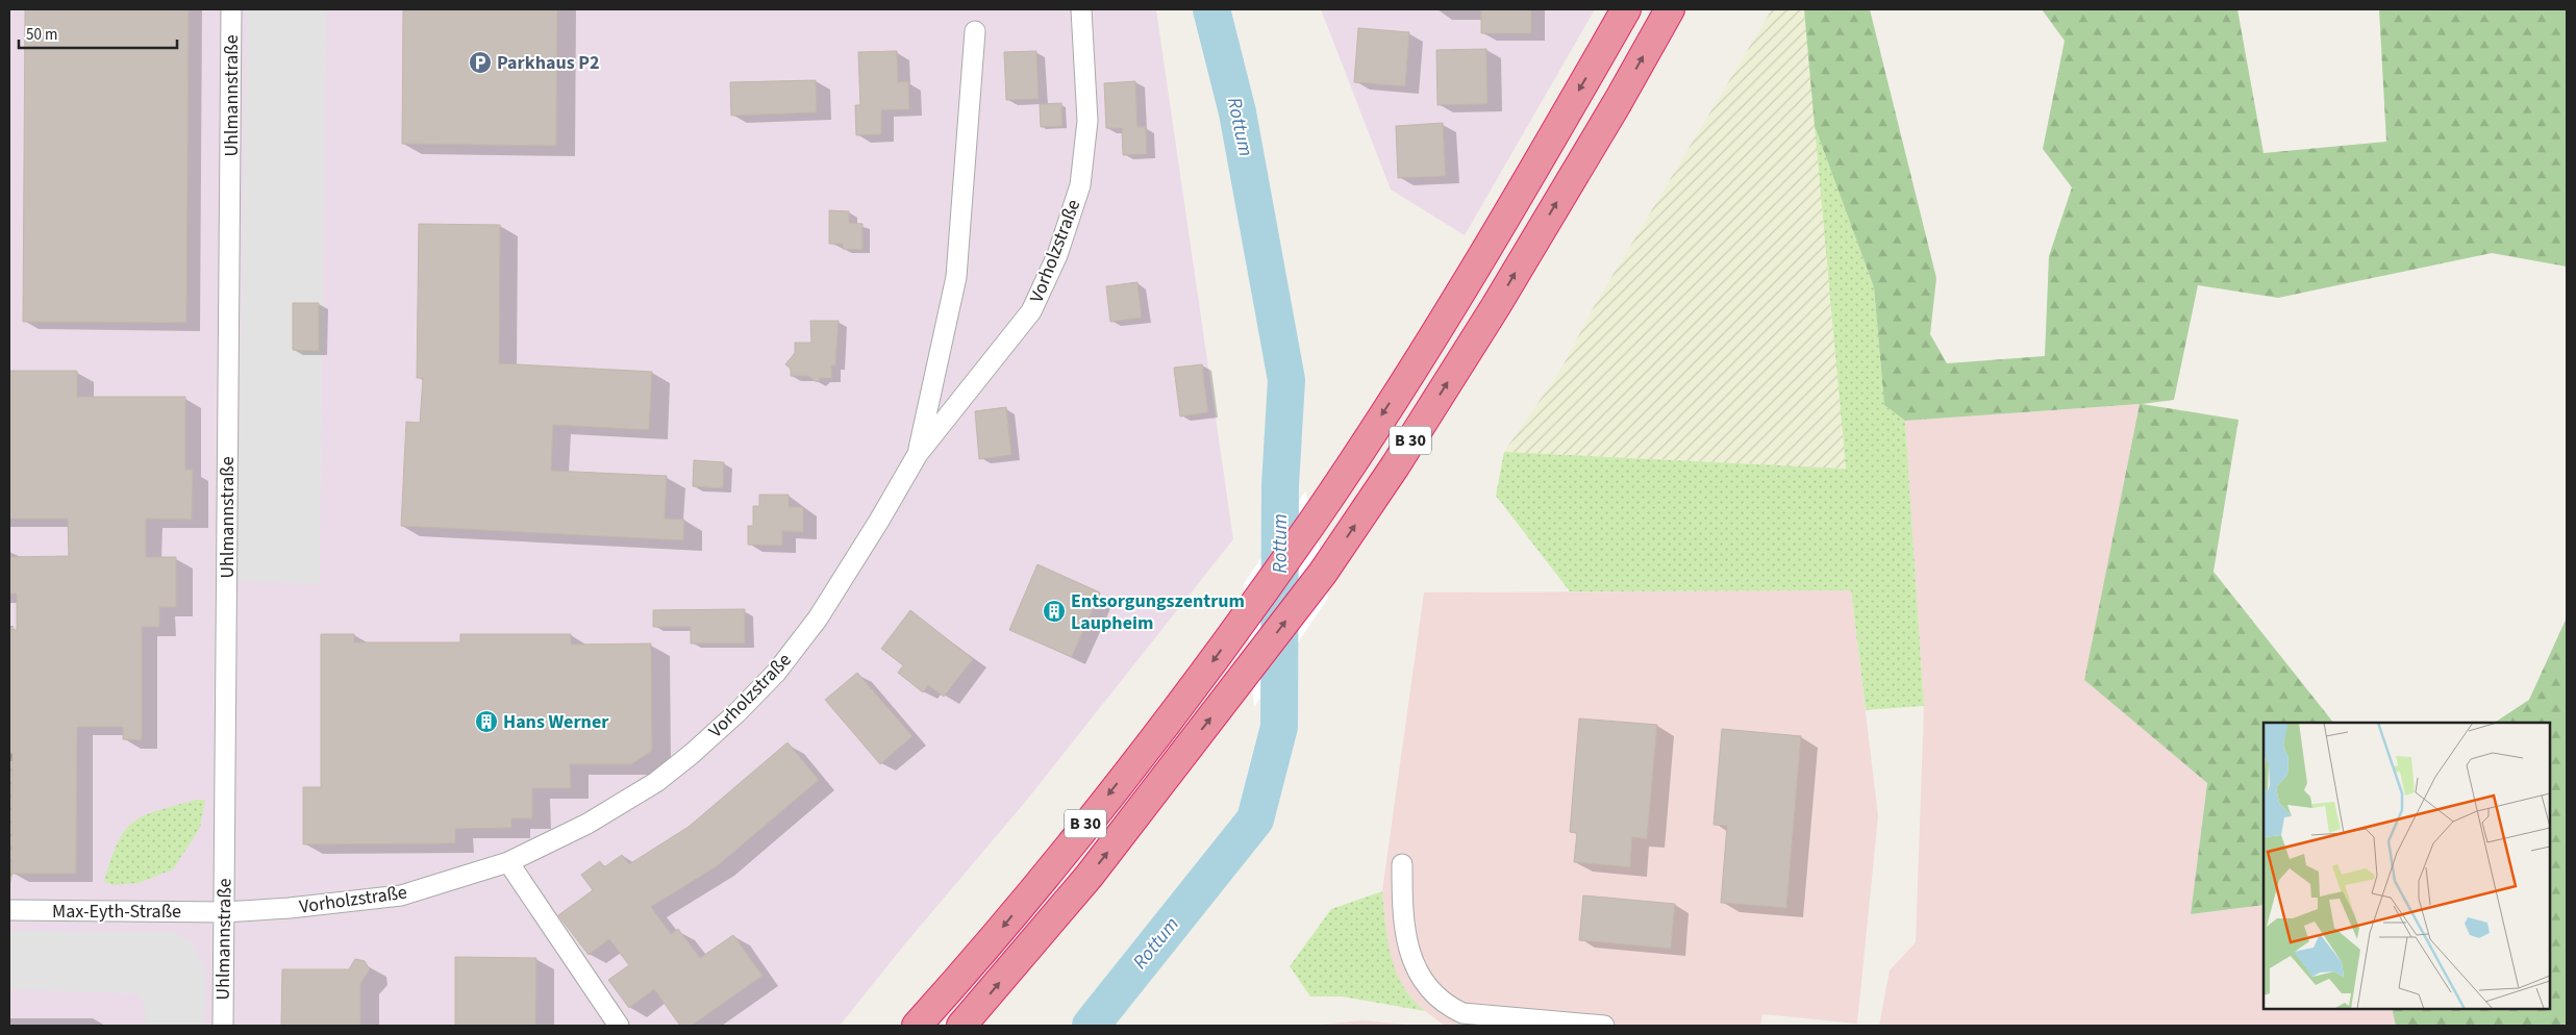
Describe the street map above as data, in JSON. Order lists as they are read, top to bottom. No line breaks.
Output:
{"streets":{"highway":["B 30"],"street":["Uhlmannstraße","Vorholzstraße","Max-Eyth-Straße"]},"crossings":[["Uhlmannstraße","Vorholzstraße"],["Uhlmannstraße","Max-Eyth-Straße"],["Vorholzstraße","Max-Eyth-Straße"]],"water":["Rottum"],"places":{"parking":["Parkhaus P2"],"building":["Entsorgungszentrum Laupheim","Hans Werner"]},"scale_bar":"50 m"}
